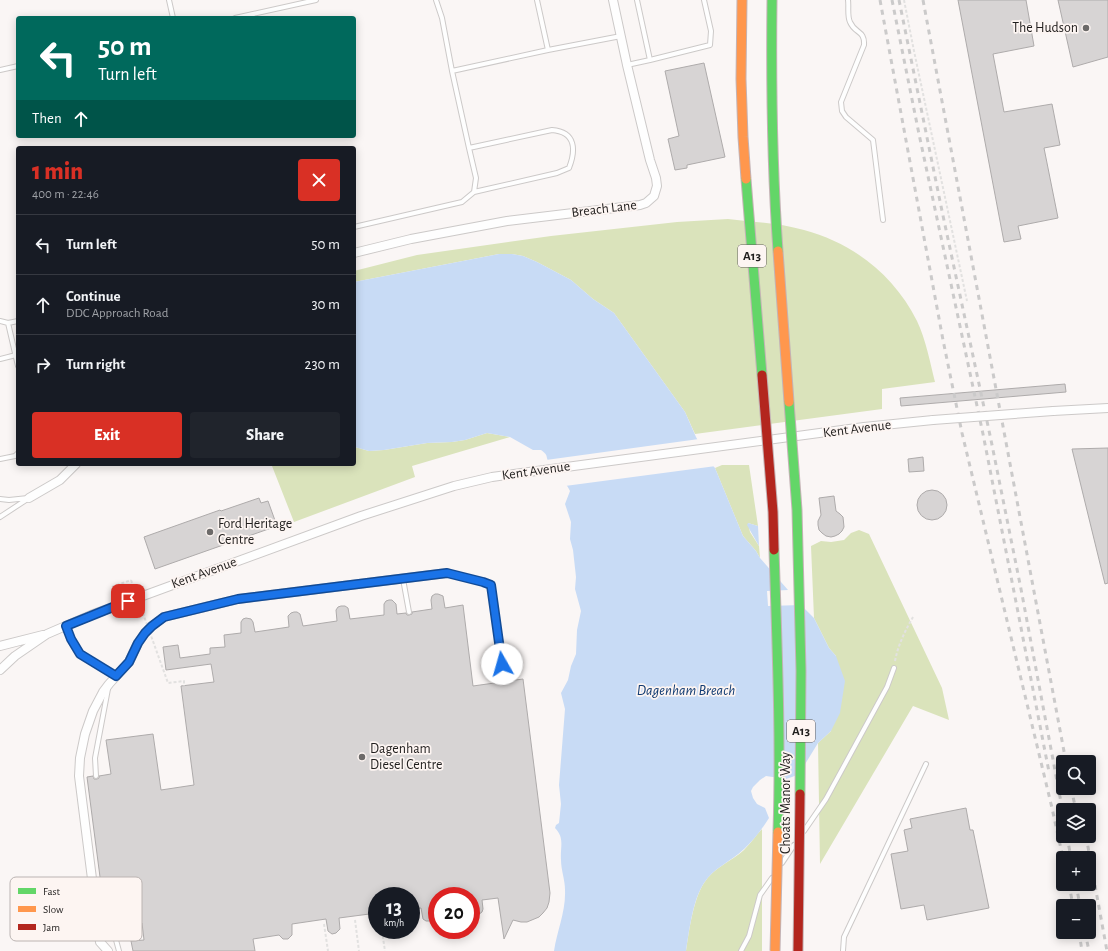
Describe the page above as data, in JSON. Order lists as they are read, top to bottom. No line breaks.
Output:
{"streets":{"highway":["A13","Choats Manor Way"],"street":["Breach Lane","Kent Avenue"]},"water":["Dagenham Breach"],"places":["The Hudson","Ford Heritage Centre","Dagenham Diesel Centre"],"legend":["Fast","Slow","Jam"],"page":{"turn":["50 m","Turn left"],"then":"Then","heading":["1 min","400 m · 22:46"],"list":[{"name":"Turn left","value":"50 m"},{"name":"Continue","note":"DDC Approach Road","value":"30 m"},{"name":"Turn right","value":"230 m"}],"buttons":["Exit","Share"],"map_buttons":["+","−"],"speed":"13 km/h","limit":"20"}}
